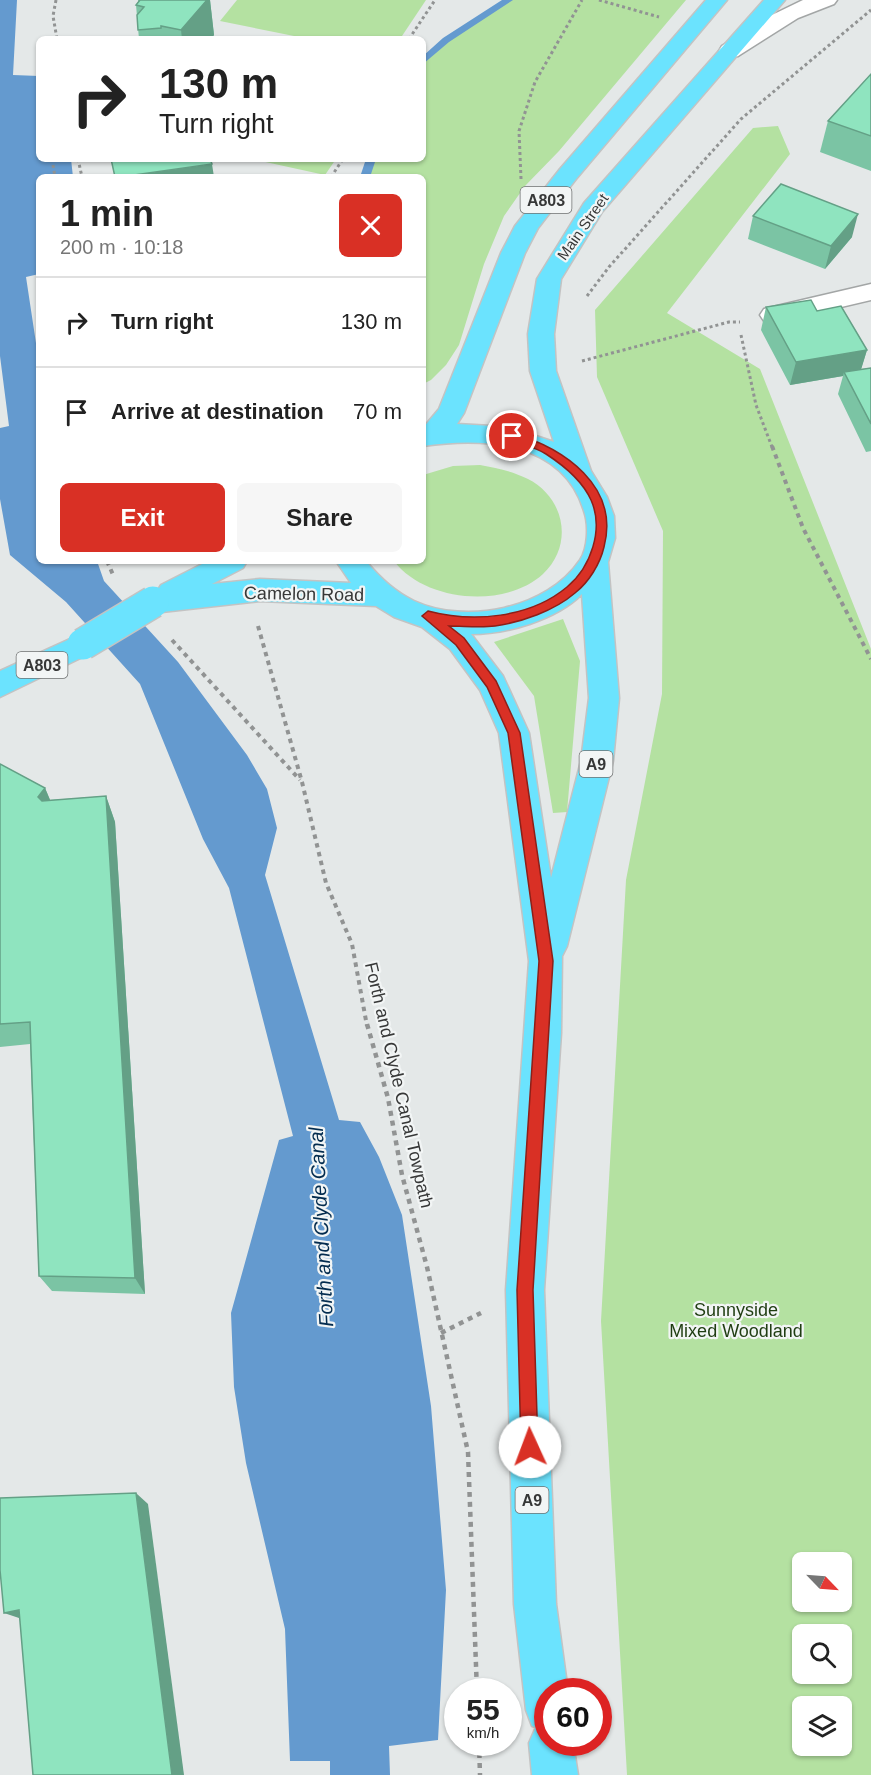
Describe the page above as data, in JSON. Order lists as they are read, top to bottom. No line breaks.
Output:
{"streets":{"main road":["A803","Main Street","Camelon Road","A9"],"path":["Forth and Clyde Canal Towpath"]},"water":["Forth and Clyde Canal"],"parks":["Sunnyside Mixed Woodland"],"north":"bottom right","page":{"turn":["130 m","Turn right"],"heading":["1 min","200 m · 10:18"],"list":[{"name":"Turn right","value":"130 m"},{"name":"Arrive at destination","value":"70 m"}],"buttons":["Exit","Share"],"speed":"55 km/h","limit":"60"}}
